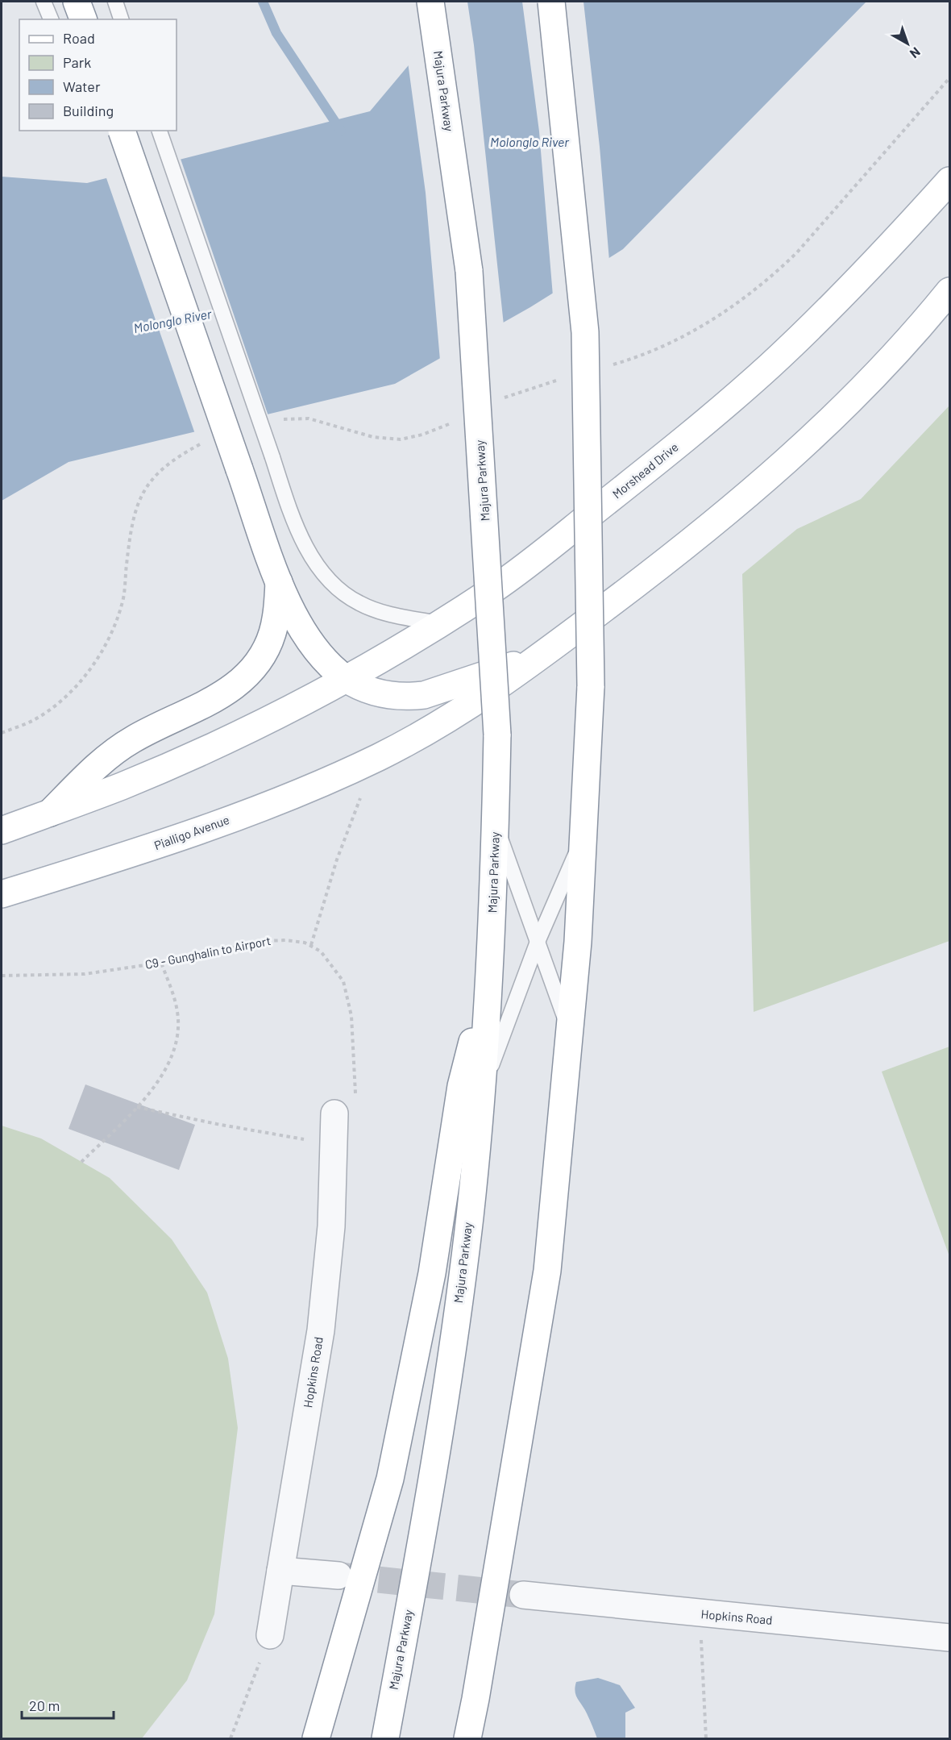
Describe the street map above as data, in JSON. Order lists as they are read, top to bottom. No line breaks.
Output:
{"streets":{"main road":["Majura Parkway","Morshead Drive","Pialligo Avenue"],"street":["Hopkins Road"],"path":["C9 - Gunghalin to Airport"]},"water":["Molonglo River"],"legend":["Road","Park","Water","Building"],"scale_bar":"20 m","north":"bottom right"}
